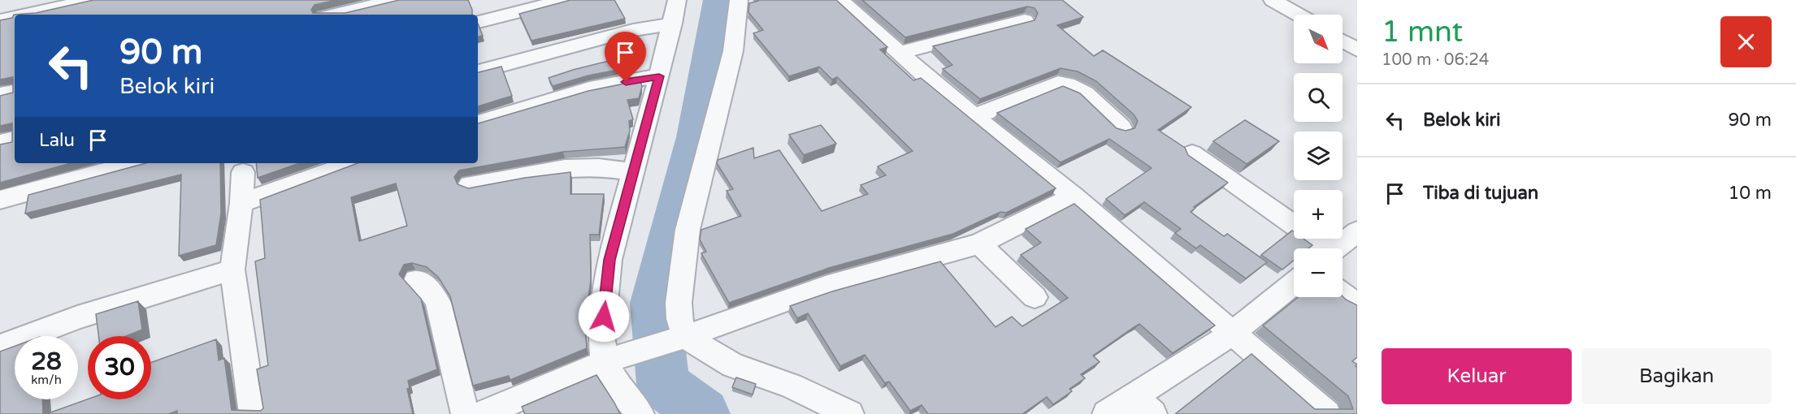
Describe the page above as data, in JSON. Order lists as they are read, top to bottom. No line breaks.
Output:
{"north":"bottom right","page":{"heading":["1 mnt","100 m · 06:24"],"map_buttons":["+","−"],"turn":["90 m","Belok kiri"],"list":[{"name":"Belok kiri","value":"90 m"},{"name":"Tiba di tujuan","value":"10 m"}],"then":"Lalu","speed":"28 km/h","limit":"30","buttons":["Keluar","Bagikan"]}}
